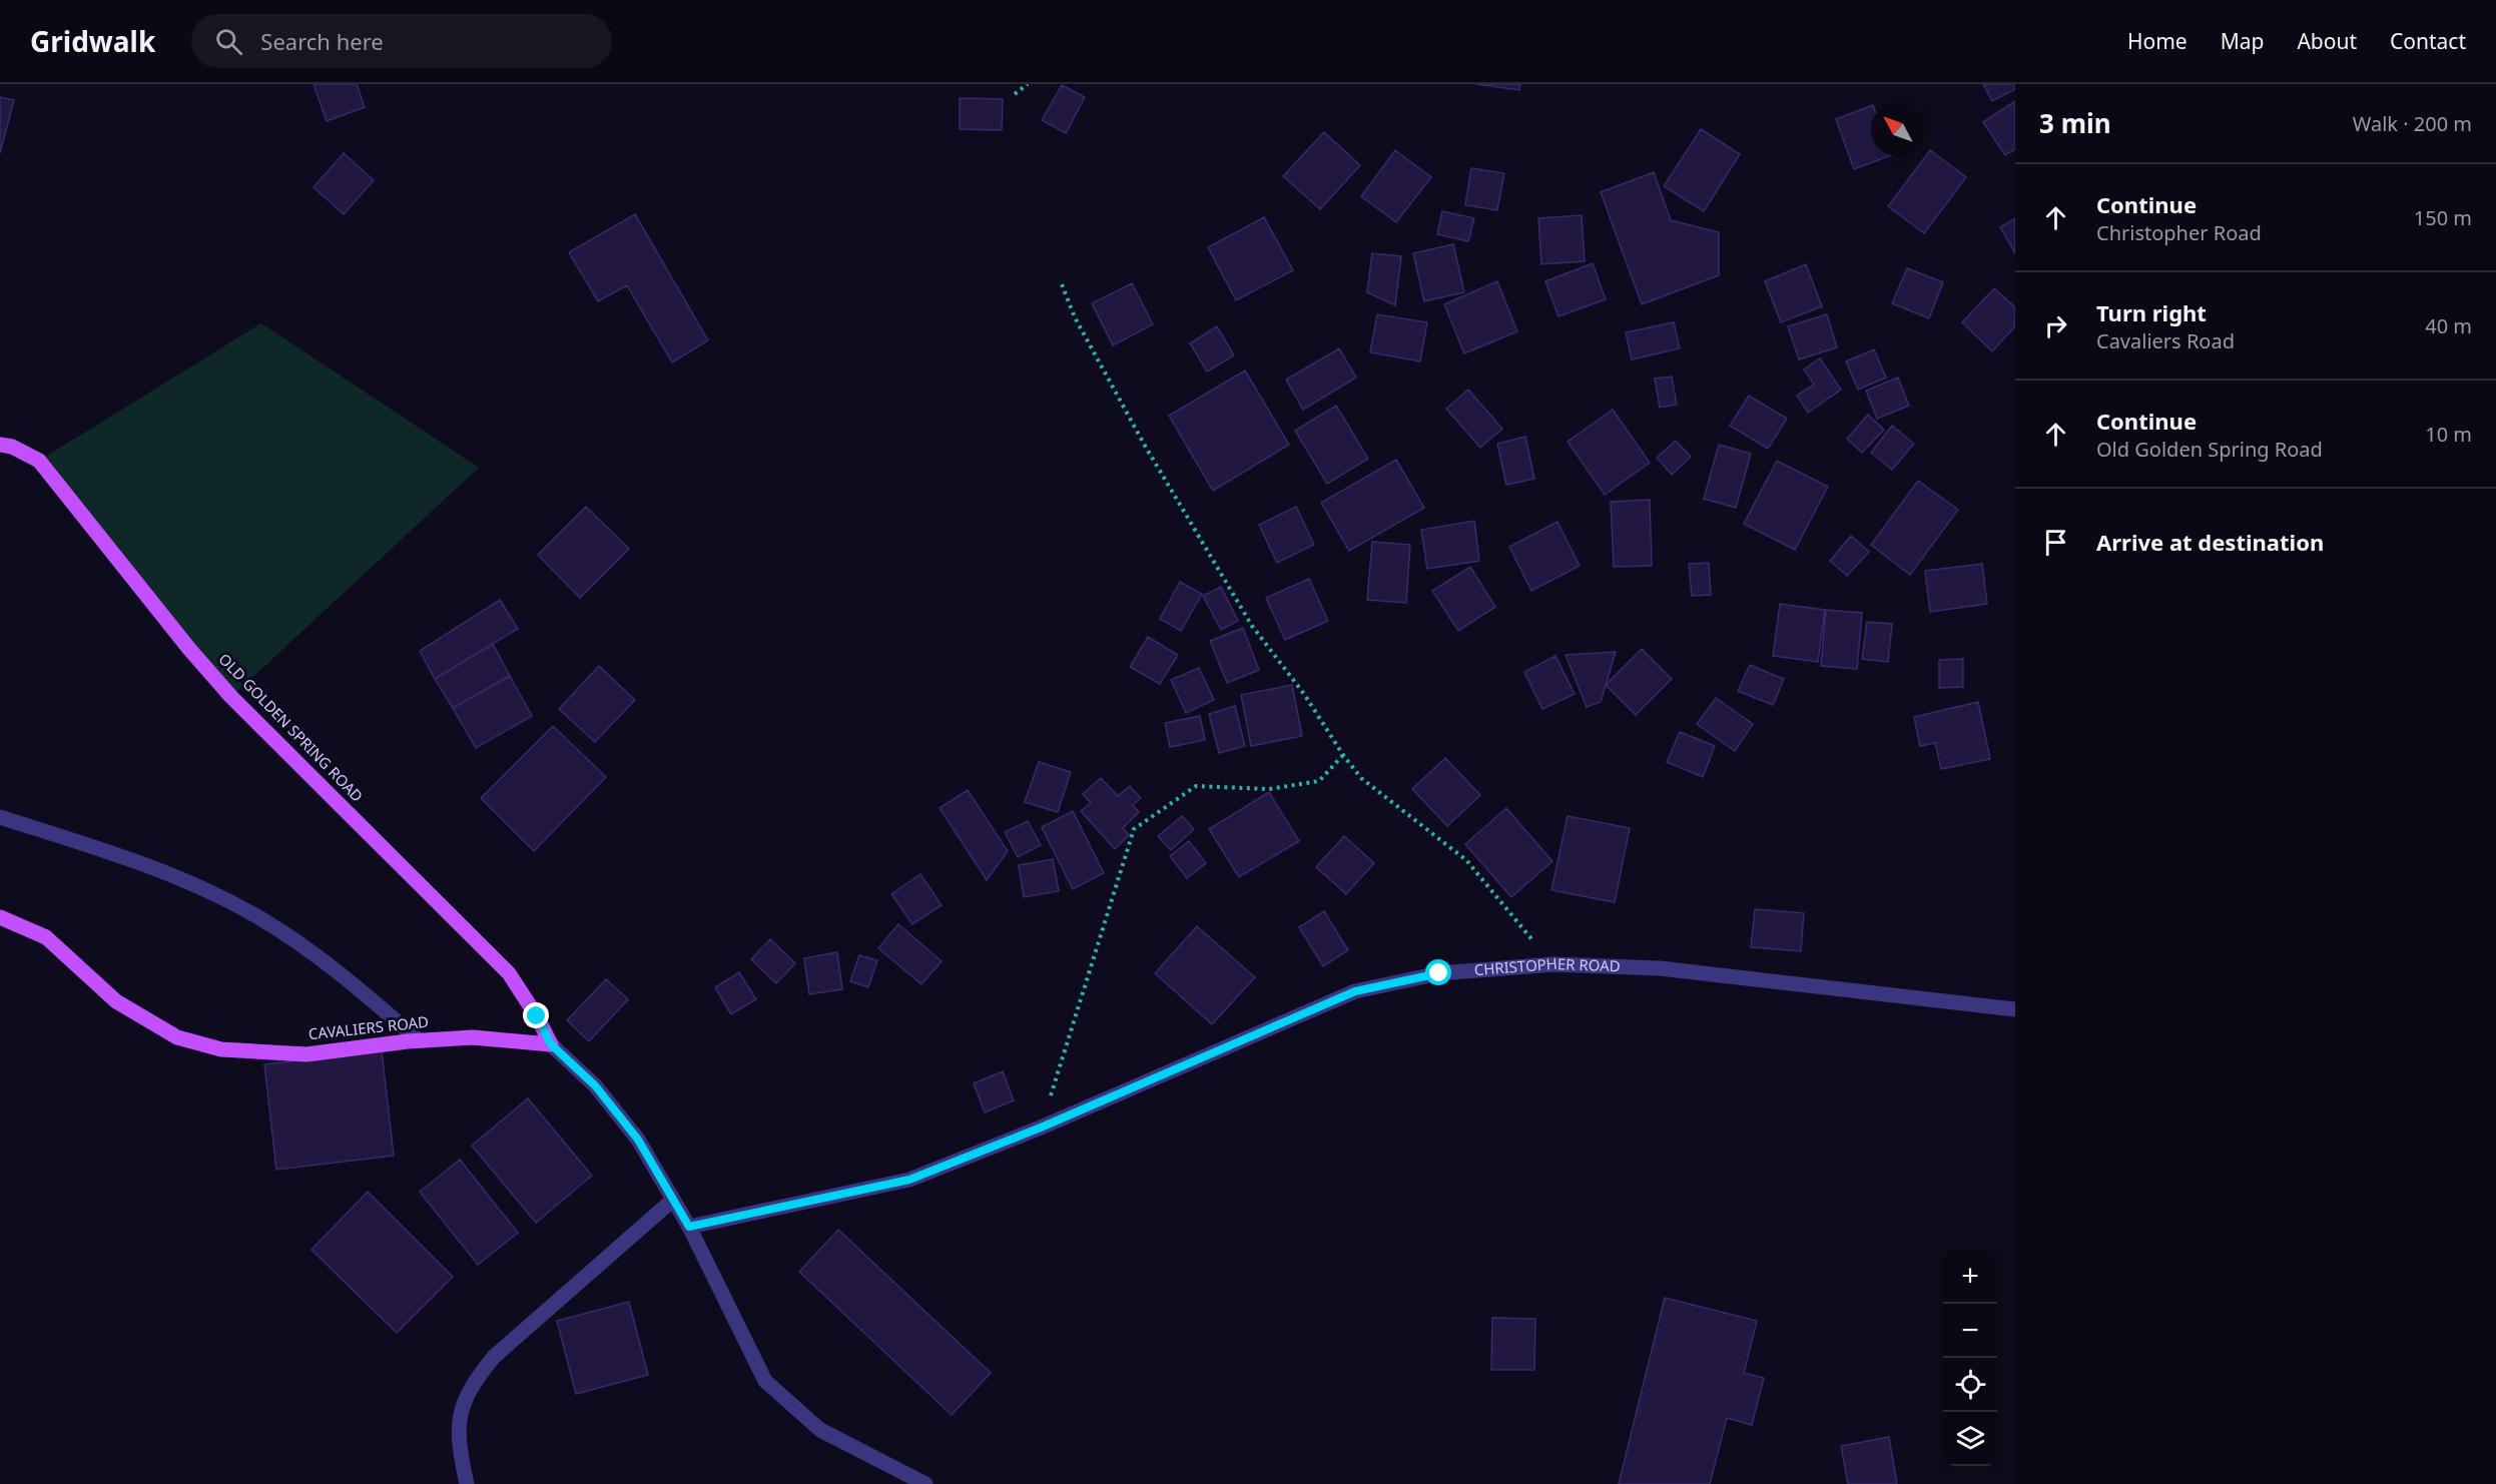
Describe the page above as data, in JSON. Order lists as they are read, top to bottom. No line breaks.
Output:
{"streets":{"main road":["OLD GOLDEN SPRING ROAD","CAVALIERS ROAD"],"street":["CHRISTOPHER ROAD"]},"crossings":[["OLD GOLDEN SPRING ROAD","CAVALIERS ROAD"]],"north":"top left","page":{"header":"Gridwalk","search":"Search here","nav":["Home","Map","About","Contact"],"heading":["3 min","Walk · 200 m"],"list":[["Continue","Christopher Road","150 m"],["Turn right","Cavaliers Road","40 m"],["Continue","Old Golden Spring Road","10 m"],"Arrive at destination"],"map_buttons":["+","−"]}}
